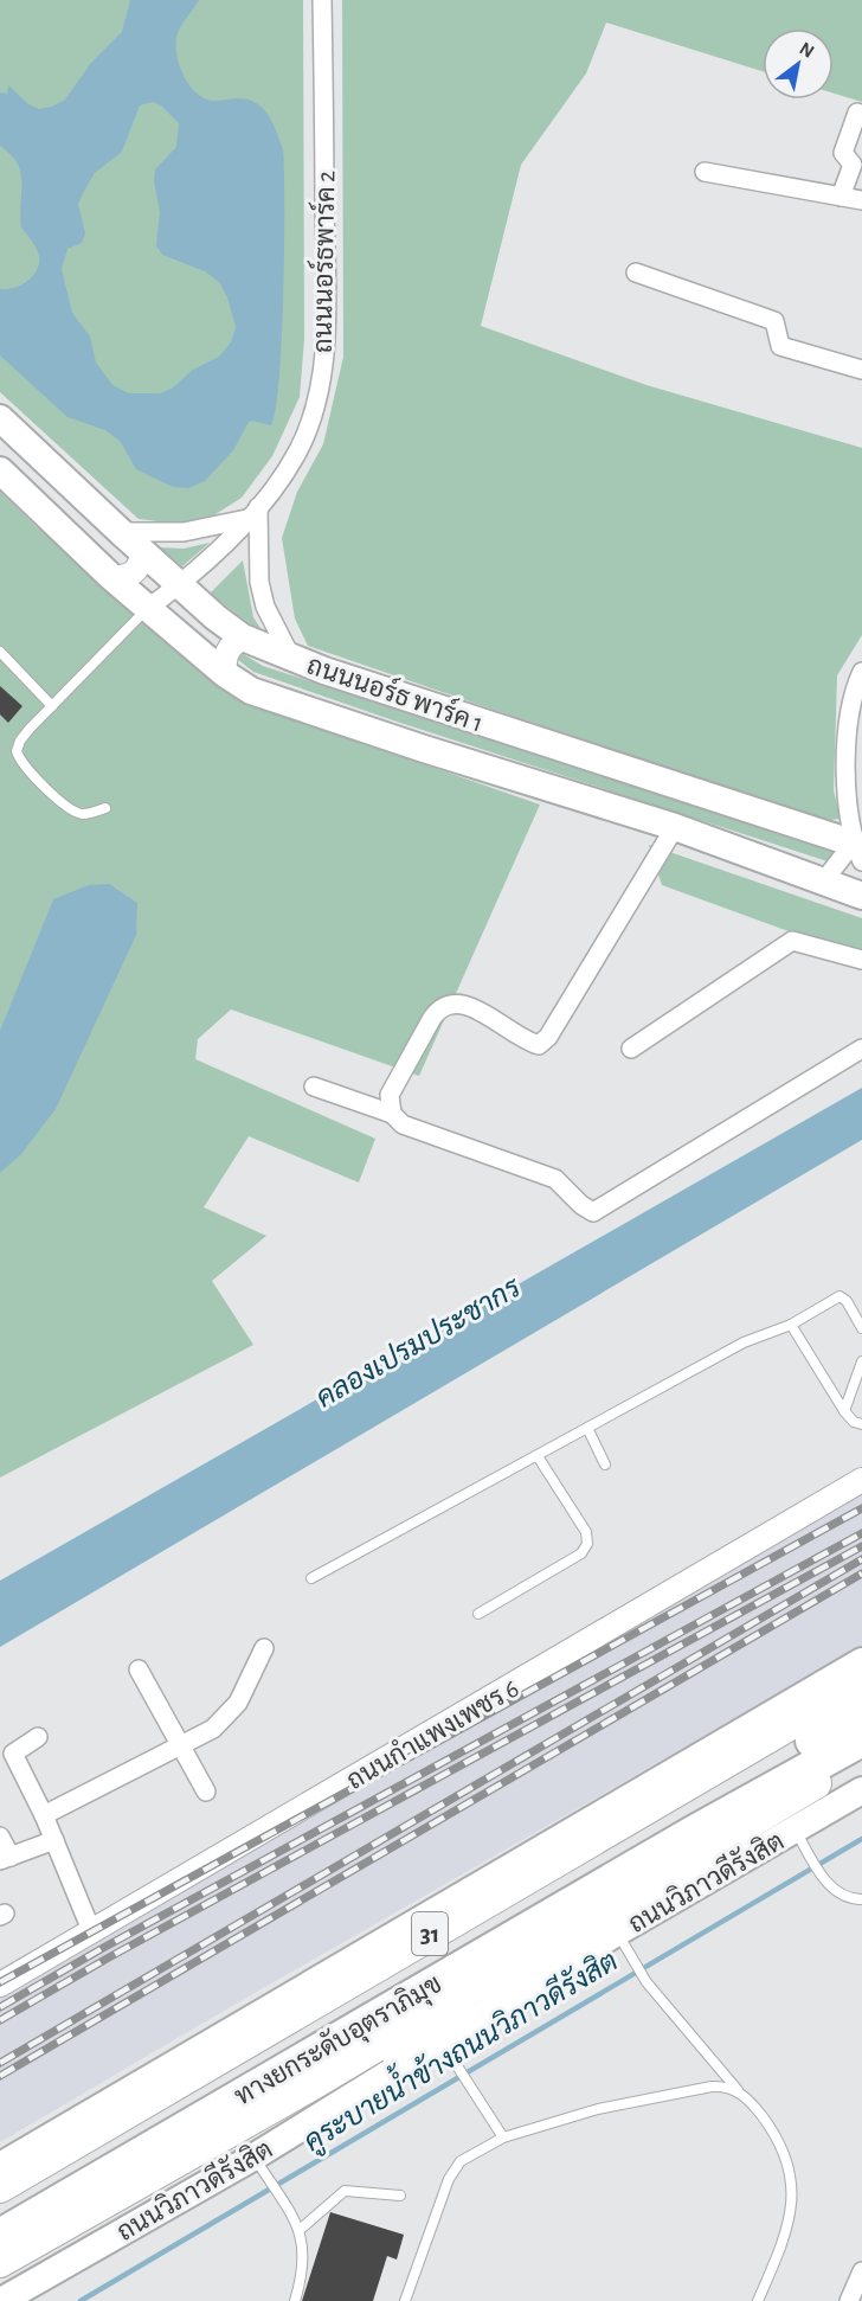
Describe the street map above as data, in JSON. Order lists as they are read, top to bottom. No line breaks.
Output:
{"streets":{"highway":["ถนนวิภาวดีรังสิต","31","ทางยกระดับอุตราภิมุข"],"main road":["ถนนนอร์ธ พาร์ค 1"],"street":["ถนนนอร์ธพาร์ค 2","ถนนกำแพงเพชร 6"]},"crossings":[["ถนนนอร์ธพาร์ค 2","ถนนนอร์ธ พาร์ค 1"]],"water":["คลองเปรมประชากร","คูระบายน้ำข้างถนนวิภาวดีรังสิต"],"north":"top right"}
